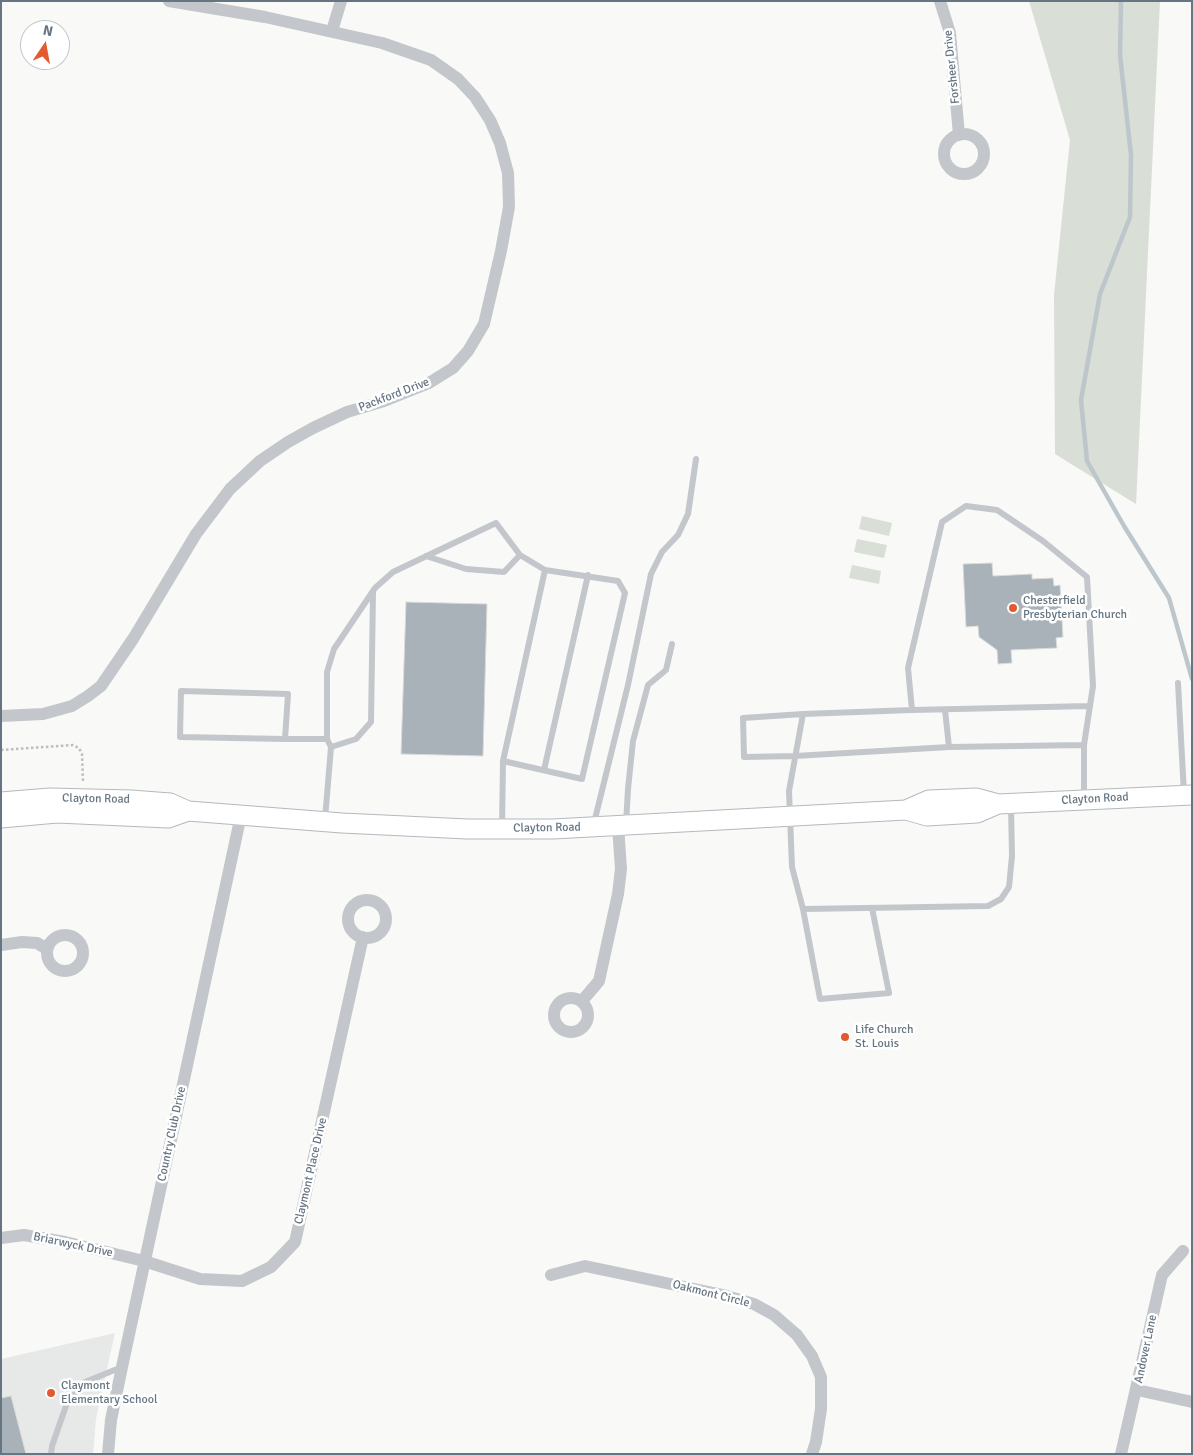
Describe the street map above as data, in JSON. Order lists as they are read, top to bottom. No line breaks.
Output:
{"streets":{"main road":["Clayton Road"],"street":["Forsheer Drive","Packford Drive","Country Club Drive","Claymont Place Drive","Briarwyck Drive","Oakmont Circle","Andover Lane"]},"crossings":[["Clayton Road","Country Club Drive"],["Country Club Drive","Claymont Place Drive"],["Country Club Drive","Briarwyck Drive"],["Claymont Place Drive","Briarwyck Drive"]],"places":["Chesterfield Presbyterian Church","Life Church St. Louis","Claymont Elementary School"],"north":"top"}
